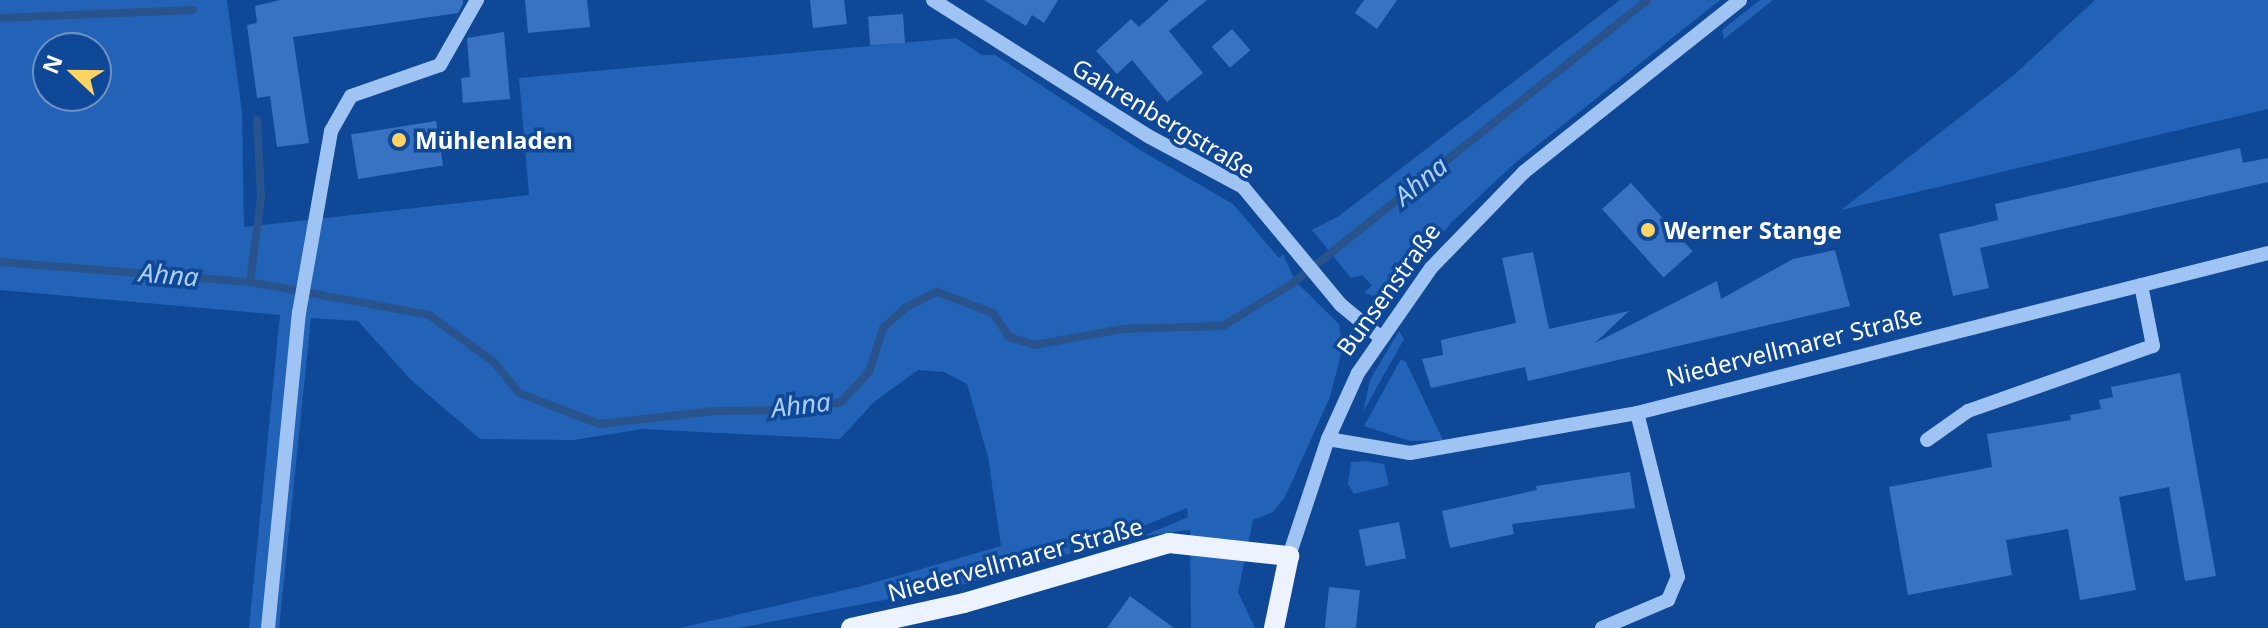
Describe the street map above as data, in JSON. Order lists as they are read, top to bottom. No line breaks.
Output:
{"streets":{"main road":["Bunsenstraße","Niedervellmarer Straße"],"street":["Gahrenbergstraße"]},"crossings":[["Gahrenbergstraße","Bunsenstraße"],["Bunsenstraße","Niedervellmarer Straße"]],"water":["Ahna"],"places":["Mühlenladen","Werner Stange"],"north":"left"}
